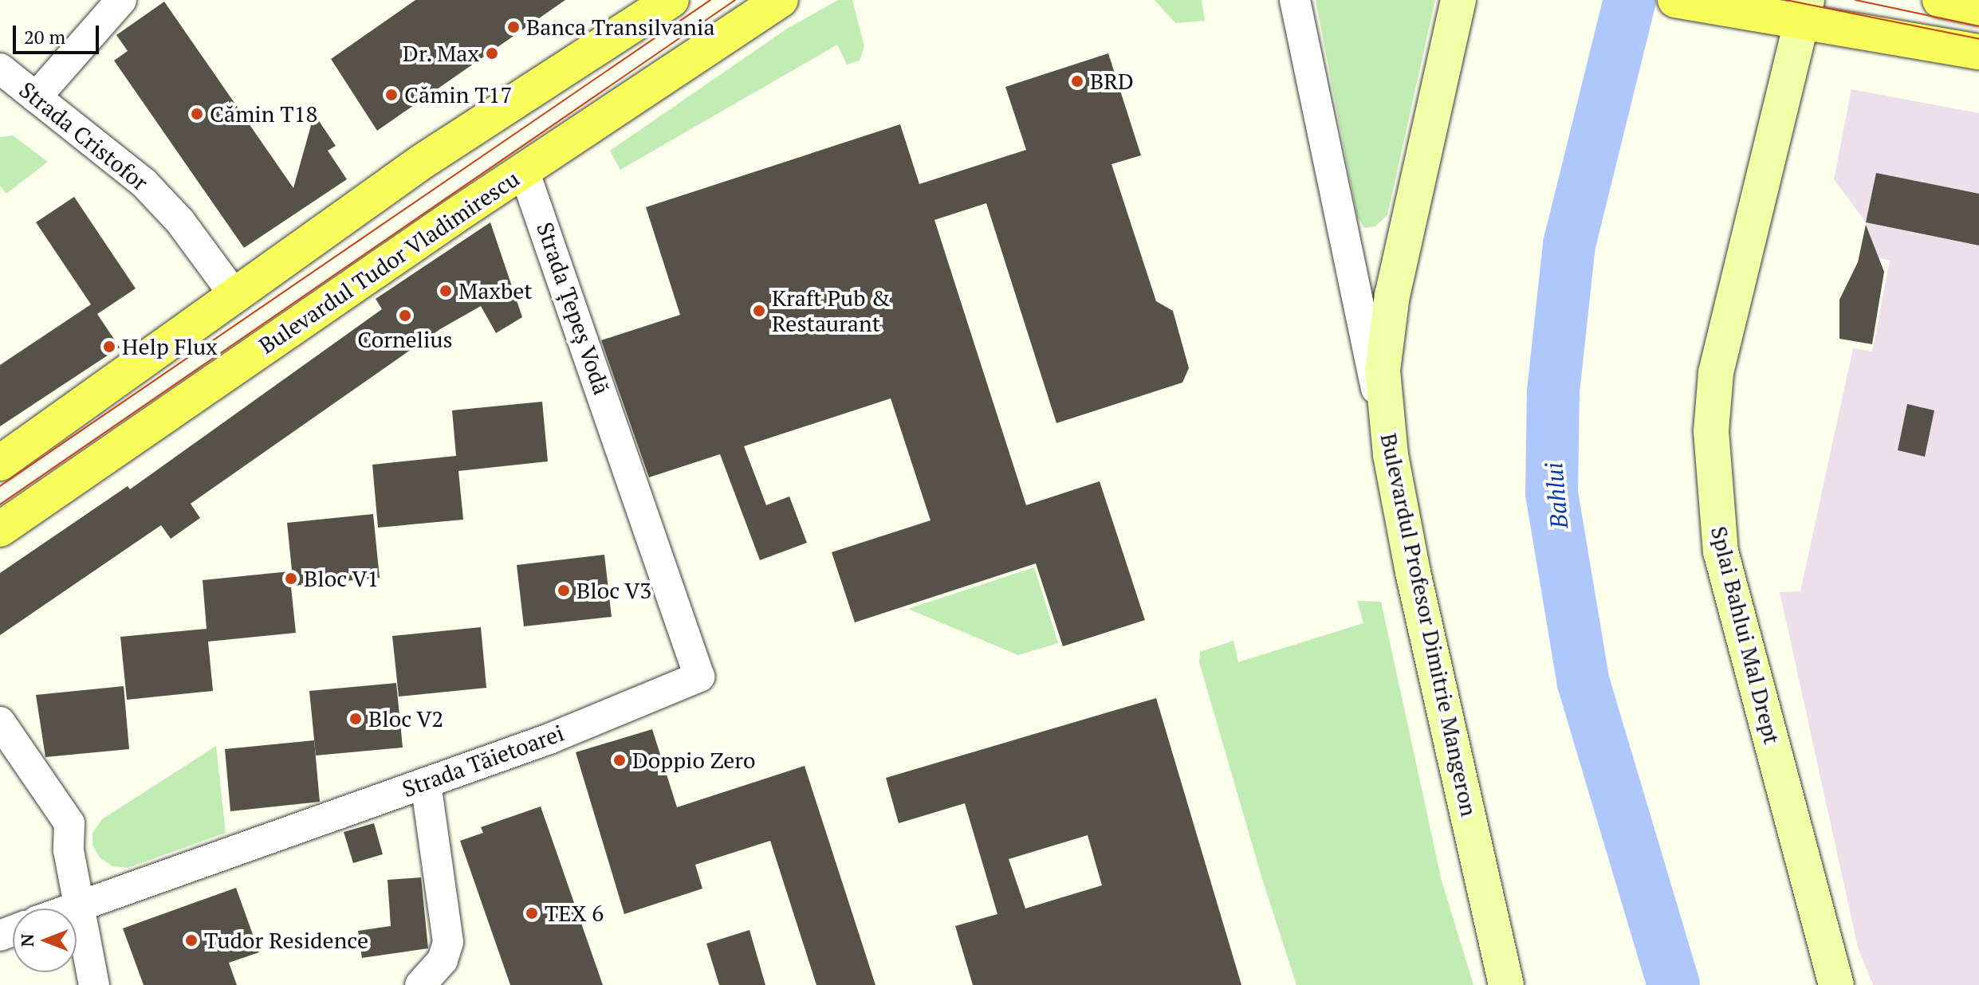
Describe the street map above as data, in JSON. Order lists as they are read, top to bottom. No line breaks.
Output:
{"streets":{"main road":["Bulevardul Tudor Vladimirescu","Bulevardul Profesor Dimitrie Mangeron","Splai Bahlui Mal Drept"],"street":["Strada Cristofor","Strada Țepeș Vodă","Strada Tăietoarei"]},"crossings":[["Bulevardul Tudor Vladimirescu","Strada Țepeș Vodă"],["Strada Țepeș Vodă","Strada Tăietoarei"]],"water":["Bahlui"],"places":["Banca Transilvania","Dr. Max","BRD","Cămin T17","Cămin T18","Maxbet","Kraft Pub & Restaurant","Cornelius","Help Flux","Bloc V1","Bloc V3","Bloc V2","Doppio Zero","TEX 6","Tudor Residence"],"scale_bar":"20 m","north":"left"}
